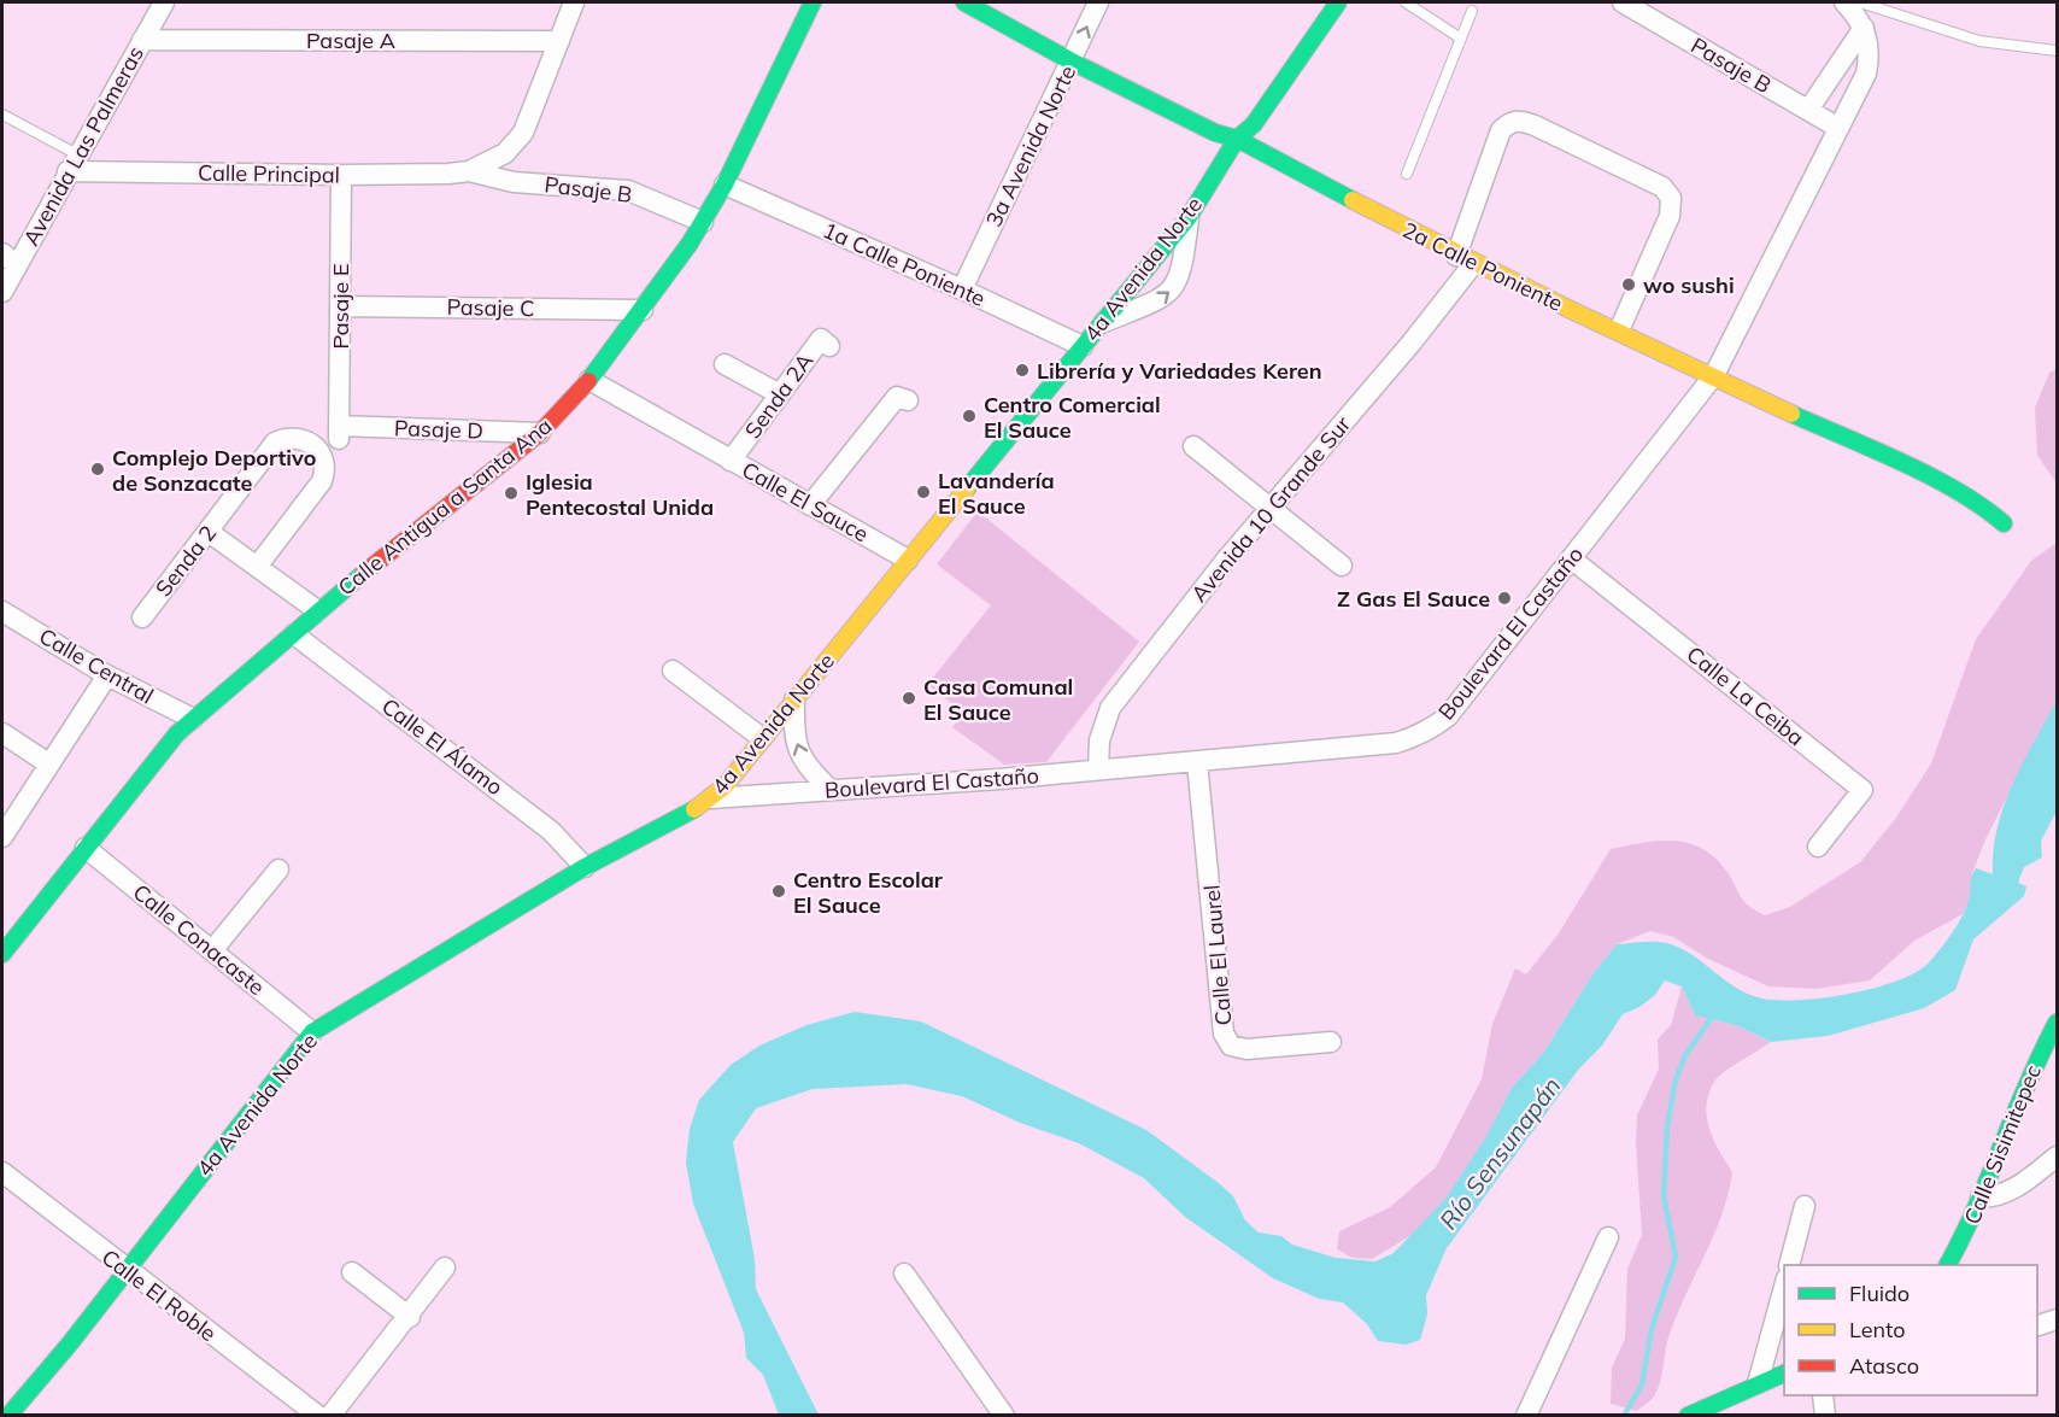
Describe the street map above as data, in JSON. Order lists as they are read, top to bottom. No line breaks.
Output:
{"streets":{"street":["Pasaje A","Pasaje B","Avenida Las Palmeras","3a Avenida Norte","Calle Principal","1a Calle Poniente","2a Calle Poniente","4a Avenida Norte","Pasaje E","Pasaje C","Senda 2A","Pasaje D","Calle El Sauce","Calle Antigua a Santa Ana","Avenida 10 Grande Sur","Senda 2","Boulevard El Castaño","Calle Central","Calle La Ceiba","Calle El Álamo","Calle Conacaste","Calle El Laurel","Calle Sisimitepec","Calle El Roble"]},"crossings":[["Pasaje A","Avenida Las Palmeras"],["Pasaje B","Calle Principal"],["Pasaje B","Calle Antigua a Santa Ana"],["Pasaje B","Boulevard El Castaño"],["Avenida Las Palmeras","Calle Principal"],["3a Avenida Norte","1a Calle Poniente"],["3a Avenida Norte","2a Calle Poniente"],["Calle Principal","Pasaje E"],["1a Calle Poniente","4a Avenida Norte"],["1a Calle Poniente","Calle Antigua a Santa Ana"],["2a Calle Poniente","4a Avenida Norte"],["2a Calle Poniente","Avenida 10 Grande Sur"],["2a Calle Poniente","Boulevard El Castaño"],["4a Avenida Norte","Calle El Sauce"],["4a Avenida Norte","Boulevard El Castaño"],["4a Avenida Norte","Calle El Álamo"],["4a Avenida Norte","Calle Conacaste"],["4a Avenida Norte","Calle El Roble"],["Pasaje E","Pasaje C"],["Pasaje E","Pasaje D"],["Pasaje C","Calle Antigua a Santa Ana"],["Senda 2A","Calle El Sauce"],["Pasaje D","Calle Antigua a Santa Ana"],["Calle El Sauce","Calle Antigua a Santa Ana"],["Calle Antigua a Santa Ana","Calle Central"],["Calle Antigua a Santa Ana","Calle El Álamo"],["Calle Antigua a Santa Ana","Calle Conacaste"],["Avenida 10 Grande Sur","Boulevard El Castaño"],["Boulevard El Castaño","Calle La Ceiba"],["Boulevard El Castaño","Calle El Laurel"]],"water":["Río Sensunapán"],"places":["wo sushi","Librería y Variedades Keren","Centro Comercial El Sauce","Complejo Deportivo de Sonzacate","Lavandería El Sauce","Iglesia Pentecostal Unida","Z Gas El Sauce","Casa Comunal El Sauce","Centro Escolar El Sauce"],"legend":["Fluido","Lento","Atasco"]}
